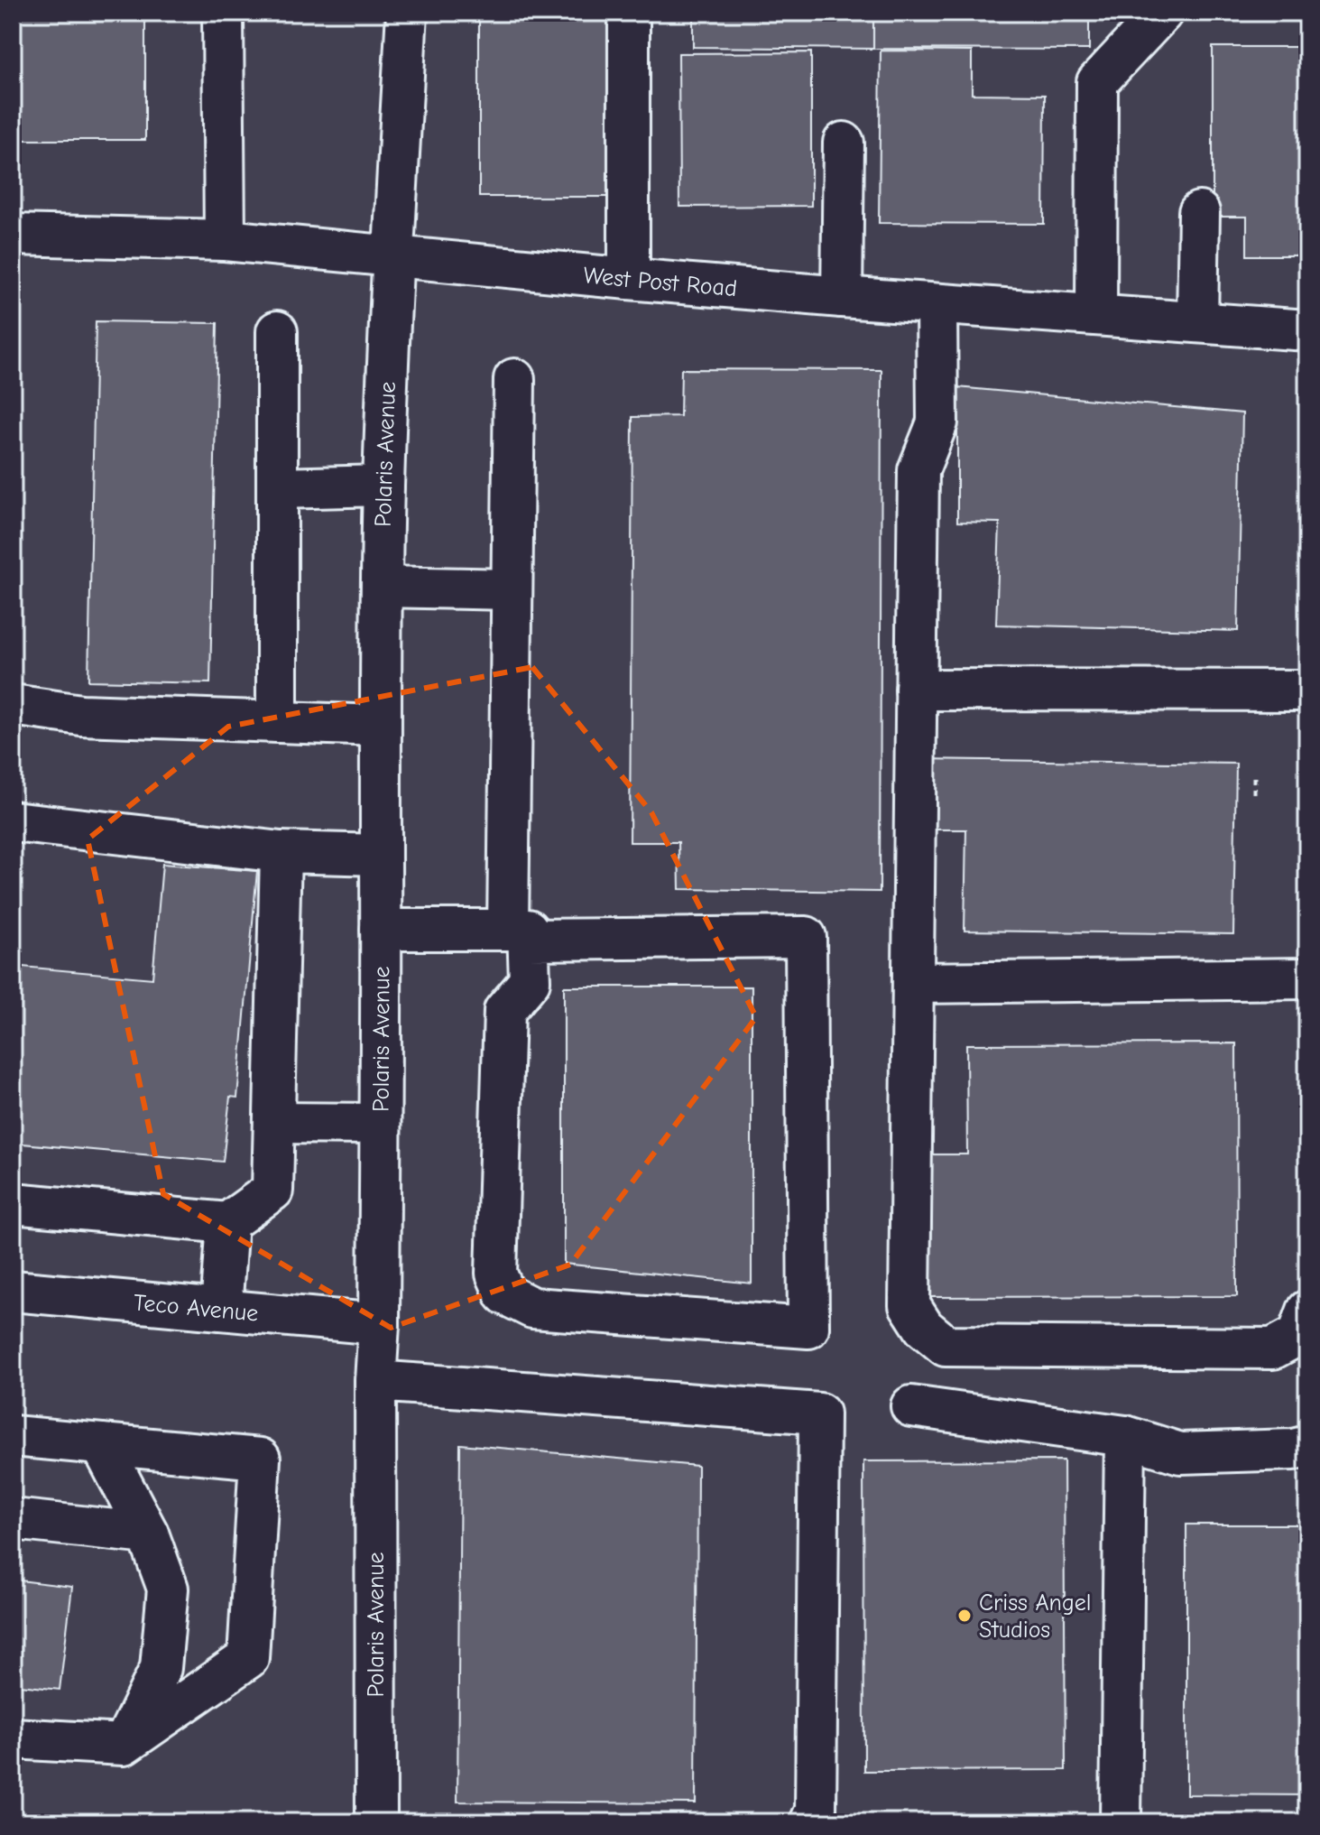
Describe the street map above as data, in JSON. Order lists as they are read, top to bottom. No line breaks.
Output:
{"streets":{"street":["West Post Road","Polaris Avenue","Teco Avenue"]},"crossings":[["West Post Road","Polaris Avenue"],["Polaris Avenue","Teco Avenue"]],"places":["Criss Angel Studios"]}
